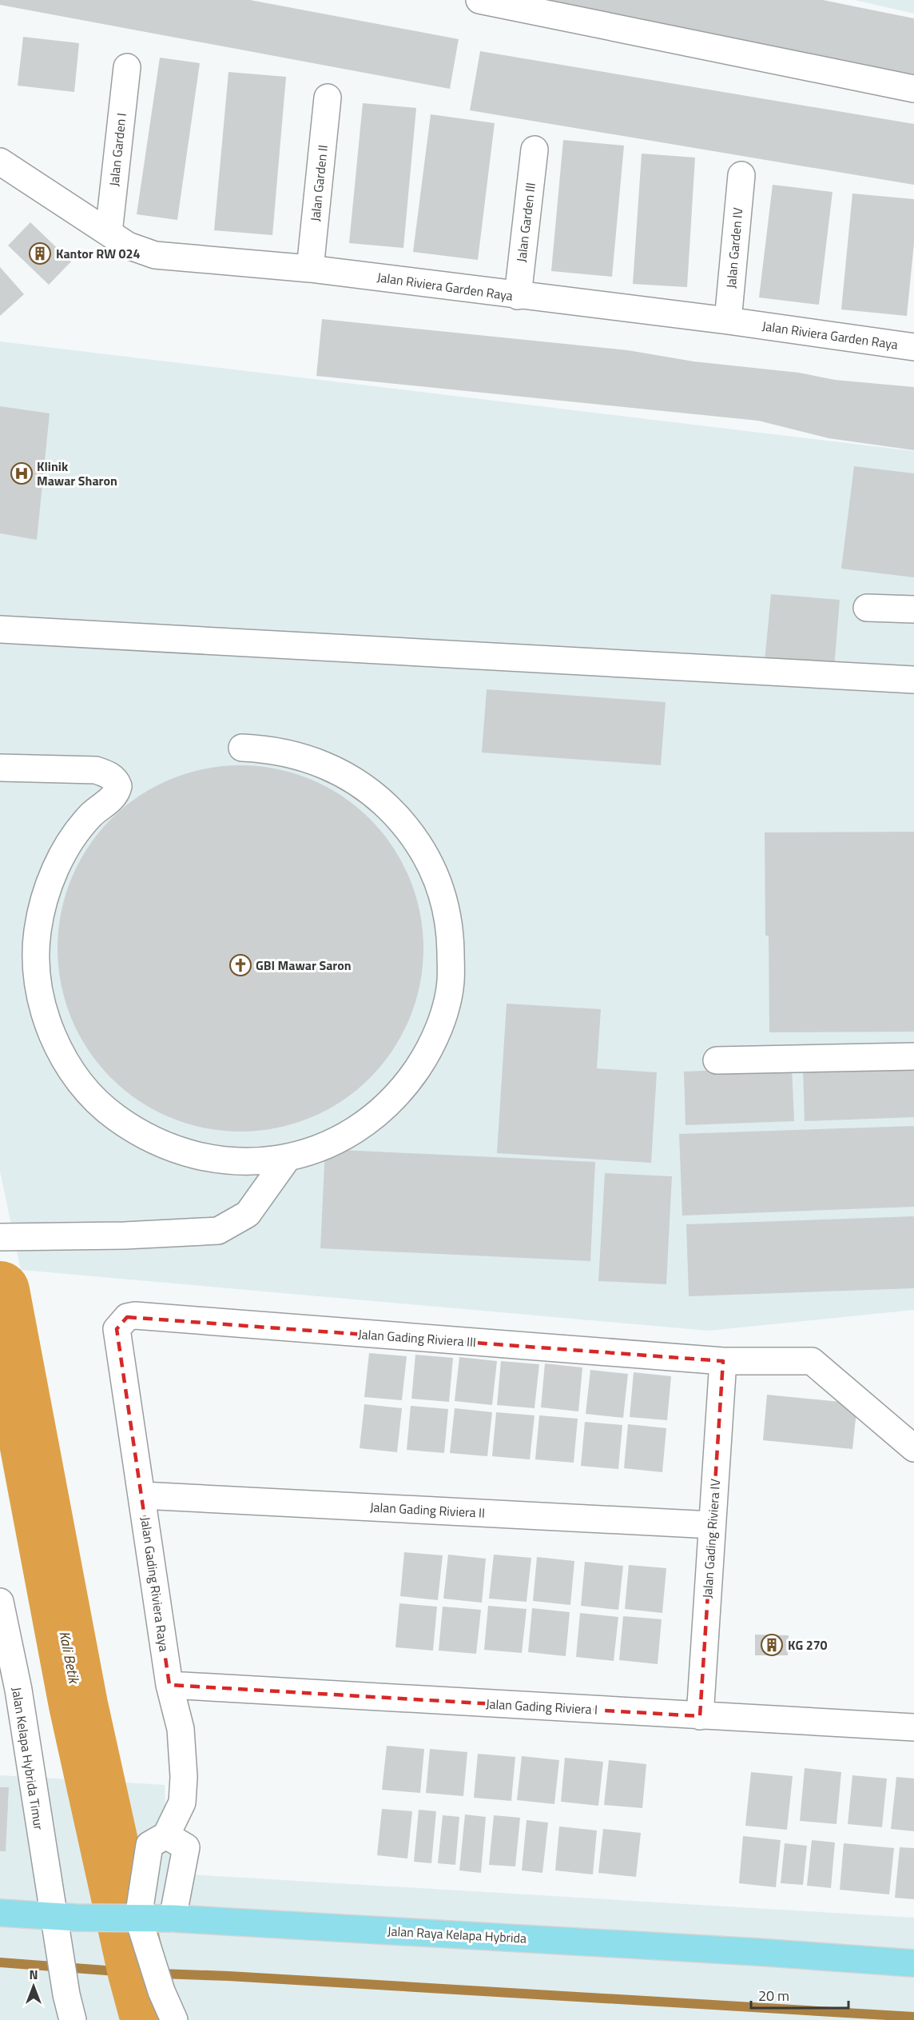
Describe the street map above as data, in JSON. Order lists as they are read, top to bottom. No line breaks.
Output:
{"streets":{"main road":["Jalan Raya Kelapa Hybrida"],"street":["Jalan Garden I","Jalan Garden II","Jalan Garden III","Jalan Garden IV","Jalan Riviera Garden Raya","Jalan Gading Riviera III","Jalan Gading Riviera II","Jalan Gading Riviera IV","Jalan Gading Riviera Raya","Jalan Gading Riviera I","Jalan Kelapa Hybrida Timur"]},"crossings":[["Jalan Garden I","Jalan Riviera Garden Raya"],["Jalan Garden II","Jalan Riviera Garden Raya"],["Jalan Garden III","Jalan Riviera Garden Raya"],["Jalan Garden IV","Jalan Riviera Garden Raya"],["Jalan Gading Riviera III","Jalan Gading Riviera IV"],["Jalan Gading Riviera III","Jalan Gading Riviera Raya"],["Jalan Gading Riviera II","Jalan Gading Riviera IV"],["Jalan Gading Riviera II","Jalan Gading Riviera Raya"],["Jalan Gading Riviera IV","Jalan Gading Riviera I"],["Jalan Gading Riviera Raya","Jalan Gading Riviera I"],["Jalan Gading Riviera Raya","Jalan Raya Kelapa Hybrida"],["Jalan Kelapa Hybrida Timur","Jalan Raya Kelapa Hybrida"]],"water":["Kali Betik"],"places":{"building":["Kantor RW 024","KG 270"],"hospital":["Klinik Mawar Sharon"],"church":["GBI Mawar Saron"]},"scale_bar":"20 m","north":"top"}
